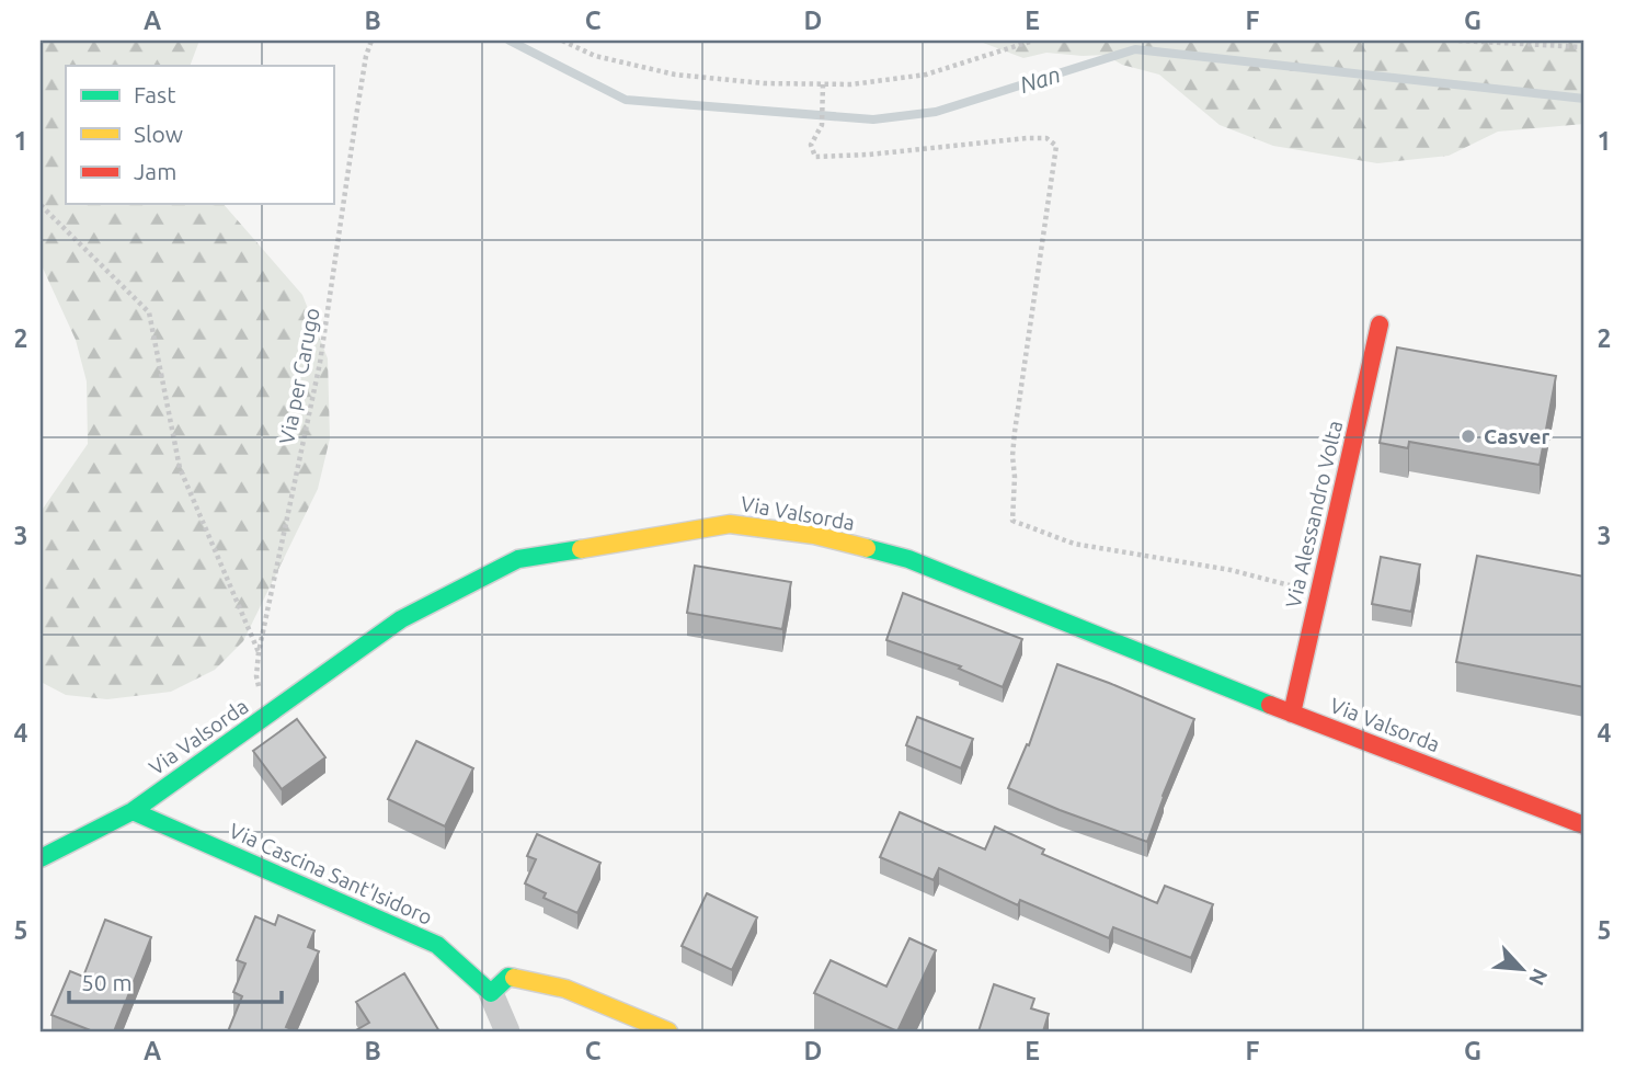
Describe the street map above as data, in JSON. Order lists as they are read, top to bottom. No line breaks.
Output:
{"streets":{"street":["Via Valsorda","Via Alessandro Volta","Via Cascina Sant'Isidoro"],"path":["Via per Carugo"]},"crossings":[["Via per Carugo","Via Valsorda"],["Via Valsorda","Via Alessandro Volta"],["Via Valsorda","Via Cascina Sant'Isidoro"]],"water":["Nan"],"places":["Casver"],"legend":["Fast","Slow","Jam"],"scale_bar":"50 m","north":"bottom right","grid":{"columns":["A","B","C","D","E","F","G"],"rows":["1","2","3","4","5"]}}
